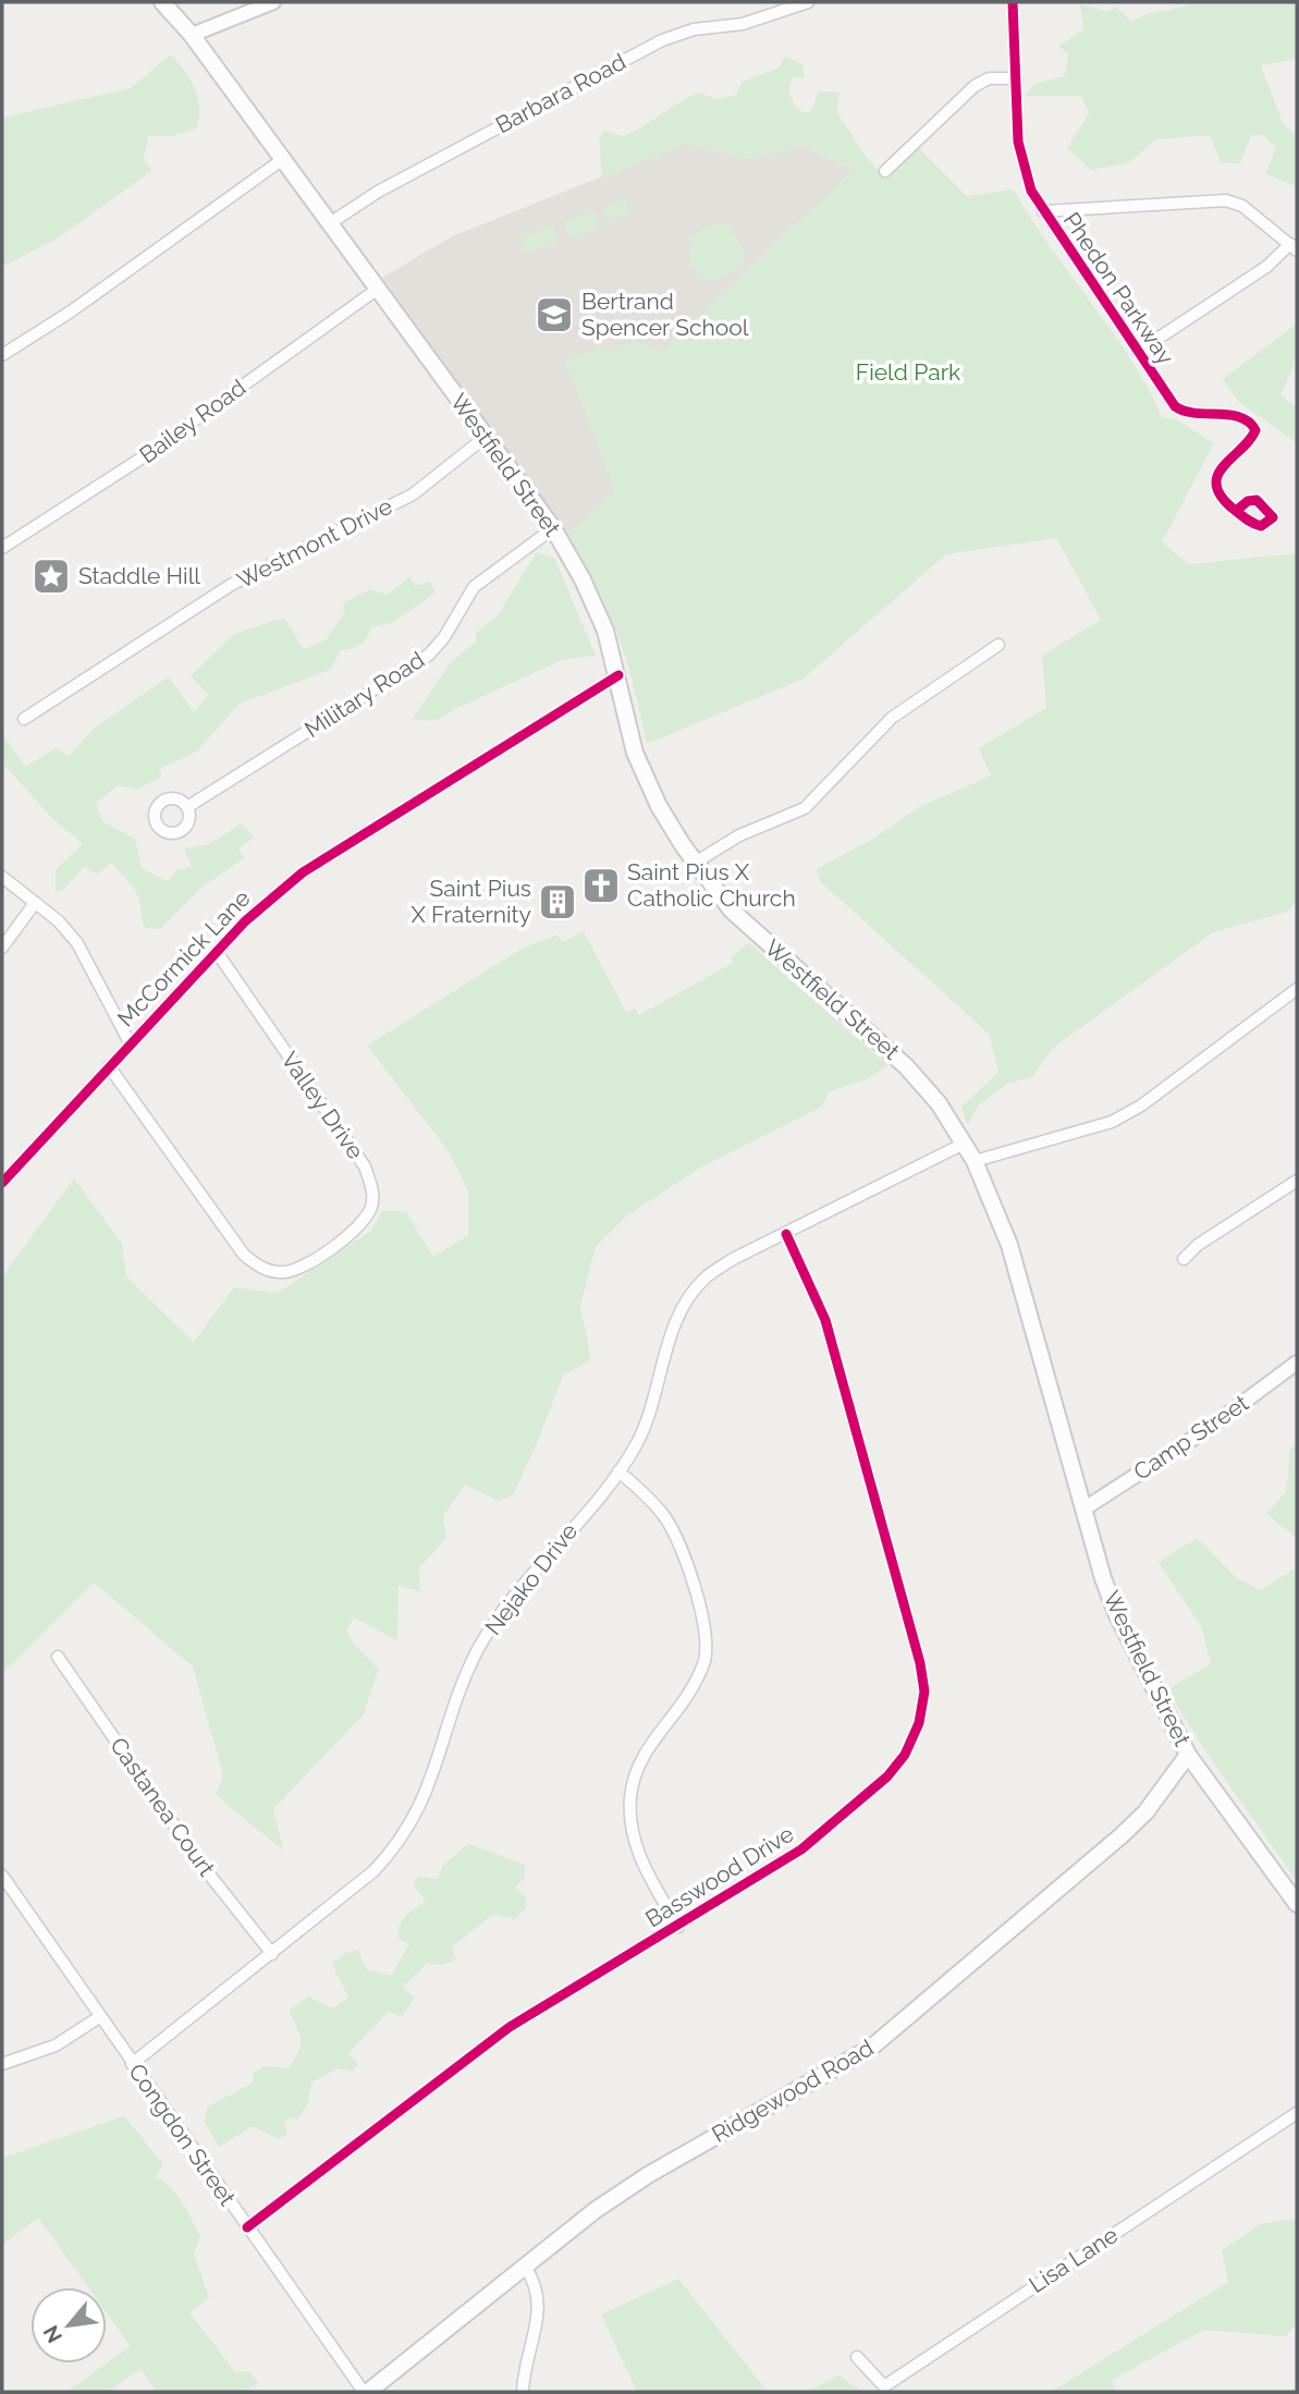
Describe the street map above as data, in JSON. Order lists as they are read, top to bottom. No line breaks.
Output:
{"streets":{"main road":["Westfield Street","Ridgewood Road"],"street":["Barbara Road","Phedon Parkway","Bailey Road","Westmont Drive","Military Road","McCormick Lane","Valley Drive","Camp Street","Nejako Drive","Castanea Court","Basswood Drive","Congdon Street","Lisa Lane"]},"crossings":[["Barbara Road","Westfield Street"],["Bailey Road","Westfield Street"],["Westfield Street","Westmont Drive"],["Westfield Street","Military Road"],["Westfield Street","McCormick Lane"],["Westfield Street","Camp Street"],["Westfield Street","Nejako Drive"],["Westfield Street","Ridgewood Road"],["McCormick Lane","Valley Drive"],["Nejako Drive","Castanea Court"],["Nejako Drive","Basswood Drive"],["Nejako Drive","Congdon Street"],["Basswood Drive","Congdon Street"],["Ridgewood Road","Congdon Street"]],"parks":["Field Park"],"places":{"school or university":["Bertrand Spencer School"],"place":["Staddle Hill"],"church":["Saint Pius X Catholic Church"],"building":["Saint Pius X Fraternity"]},"north":"bottom left"}
